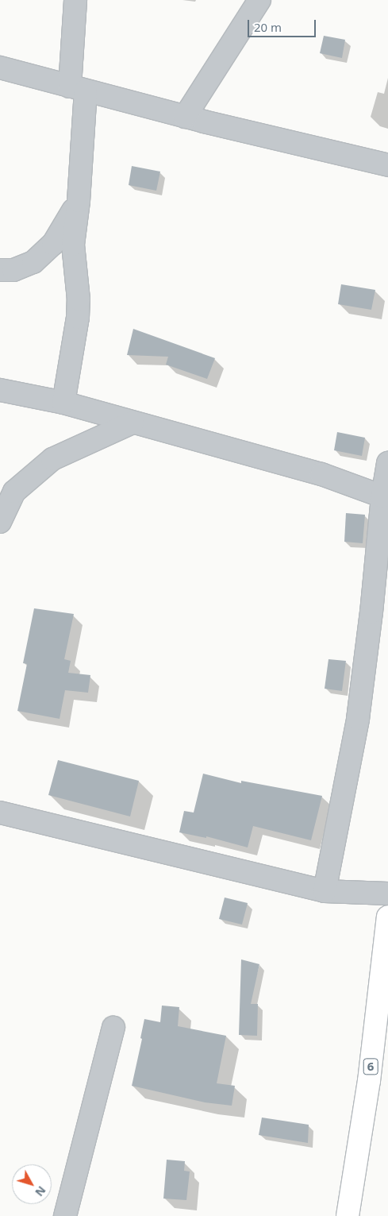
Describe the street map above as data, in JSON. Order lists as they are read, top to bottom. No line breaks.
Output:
{"streets":{"highway":["6"]},"scale_bar":"20 m","north":"bottom right"}
